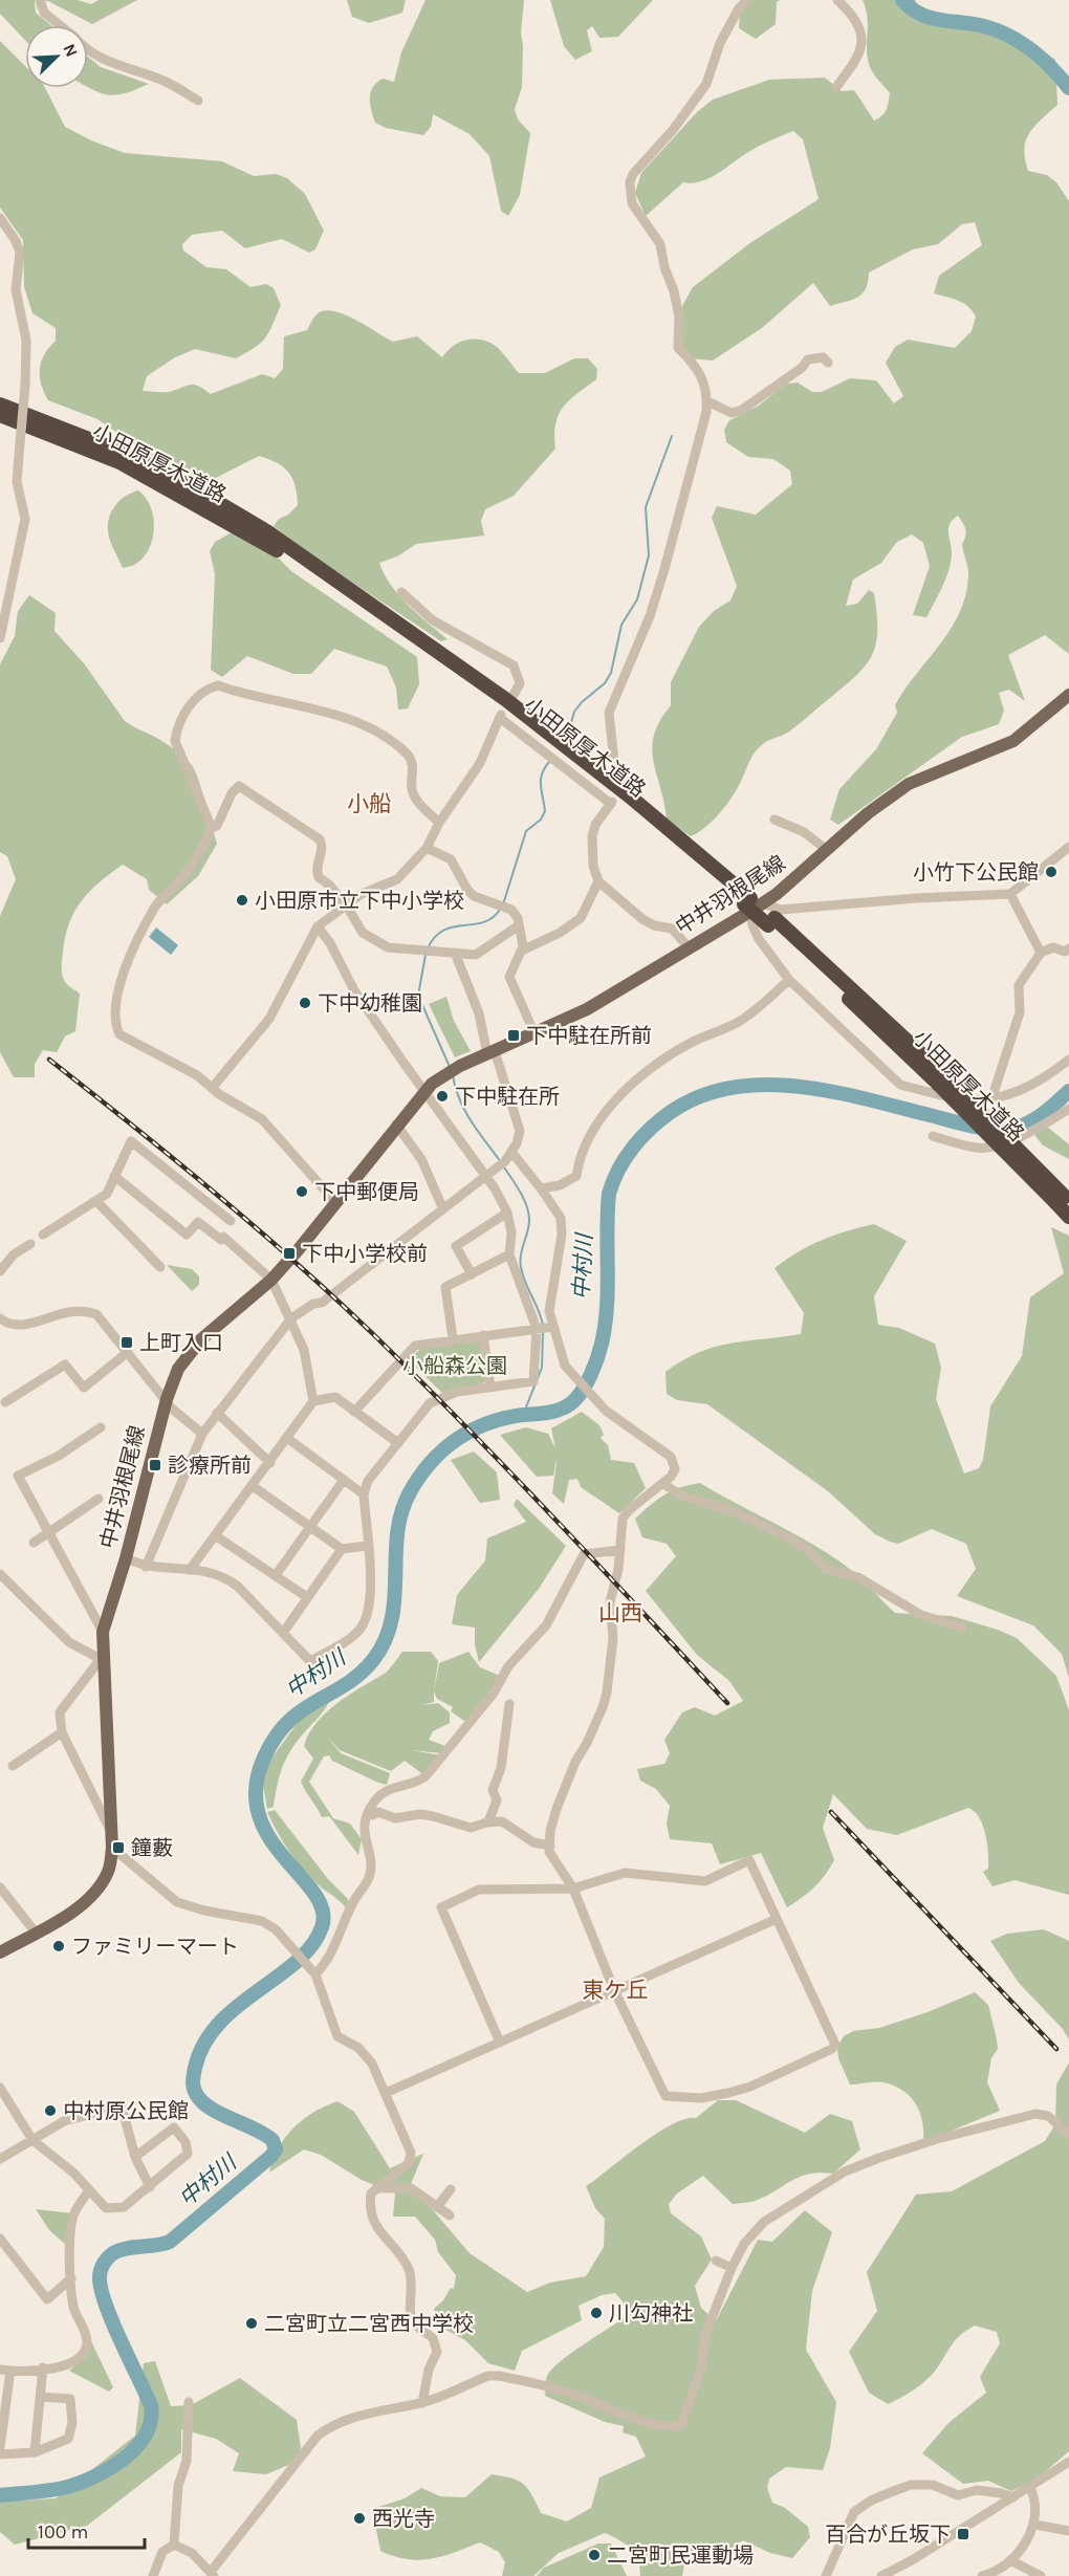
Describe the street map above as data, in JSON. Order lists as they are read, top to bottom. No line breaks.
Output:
{"streets":{"highway":["小田原厚木道路"],"main road":["中井羽根尾線"]},"crossings":[["小田原厚木道路","中井羽根尾線"]],"districts":["小船","山西","東ケ丘"],"water":["中村川"],"parks":["小船森公園"],"places":{"other":["小竹下公民館","小田原市立下中小学校","下中幼稚園","下中駐在所","下中郵便局","ファミリーマート","中村原公民館","川勾神社","二宮町立二宮西中学校","西光寺","二宮町民運動場"],"transit":["下中駐在所前","下中小学校前","上町入口","診療所前","鐘藪","百合が丘坂下"]},"scale_bar":"100 m","north":"top right"}
